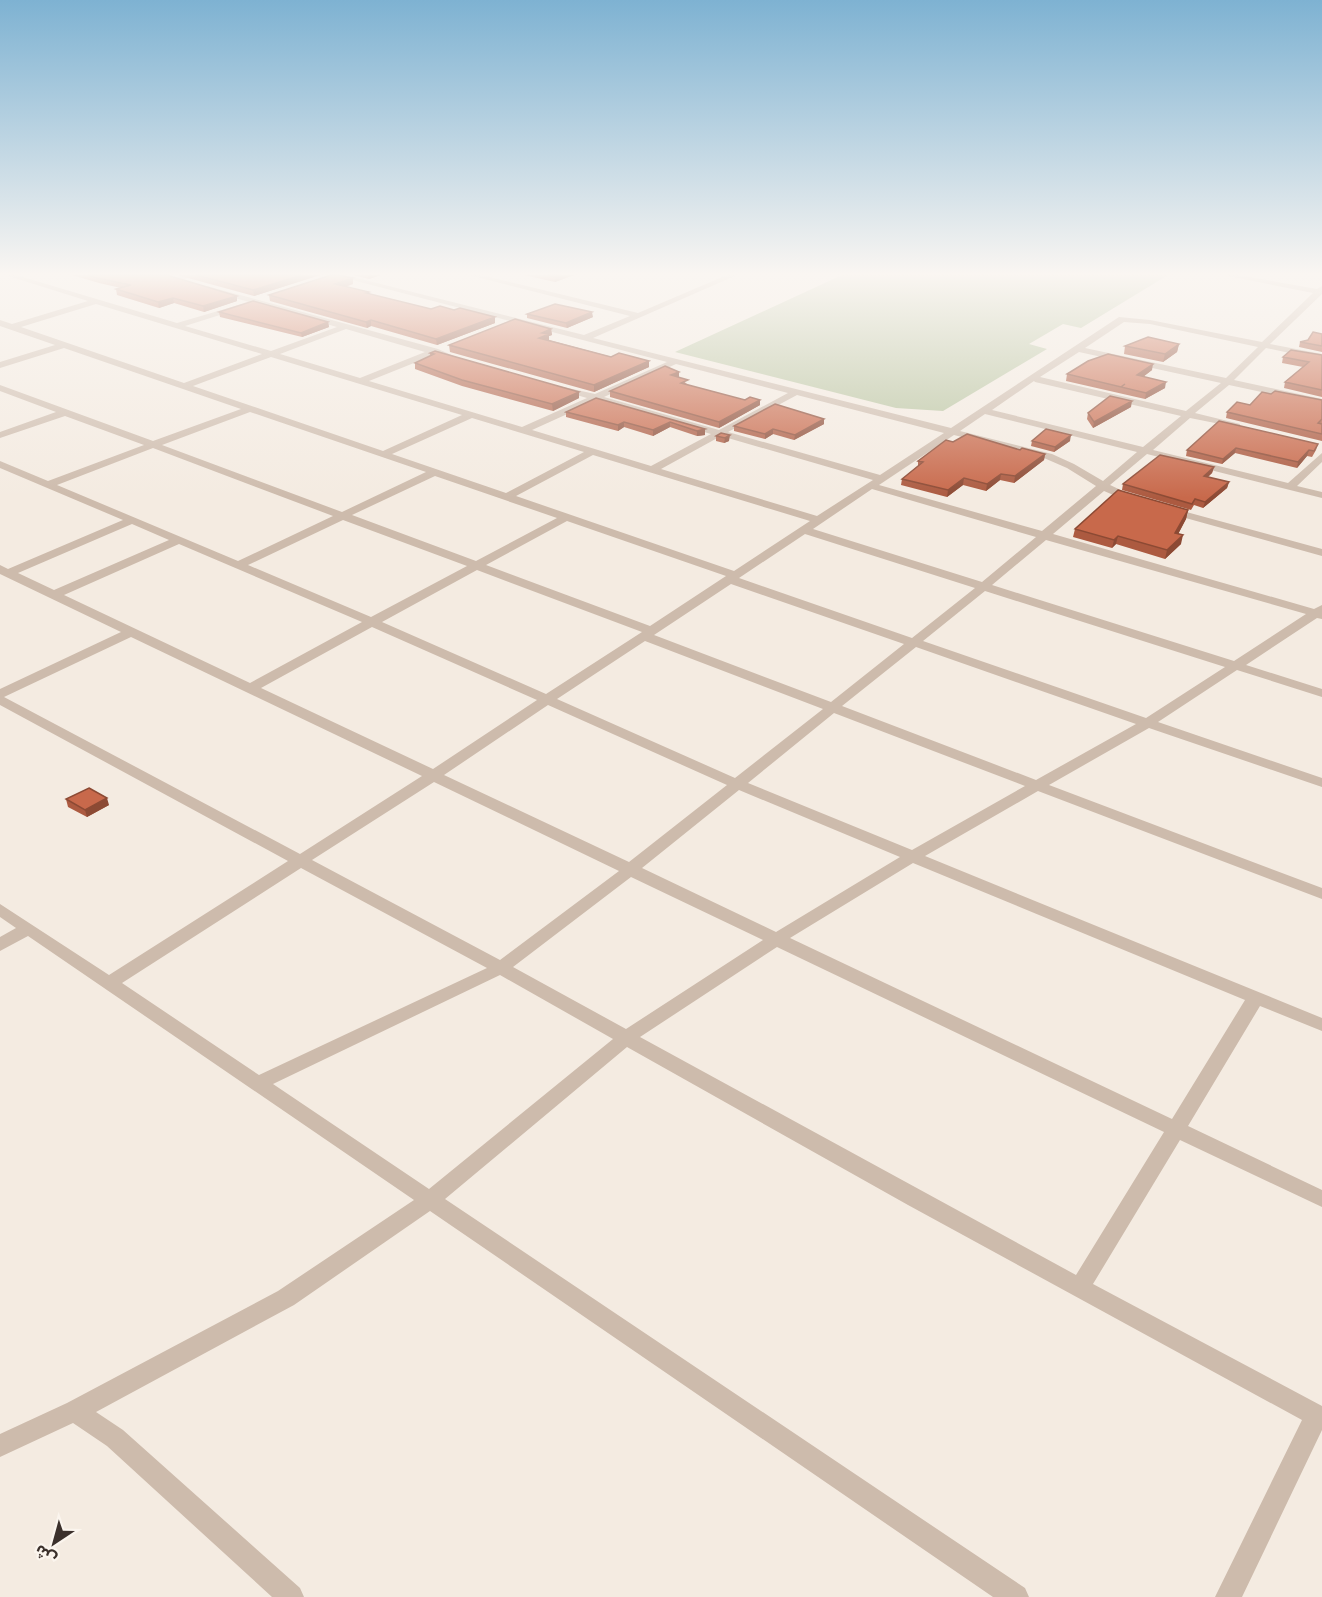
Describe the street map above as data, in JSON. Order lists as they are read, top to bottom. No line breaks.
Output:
{"north":"bottom left"}
